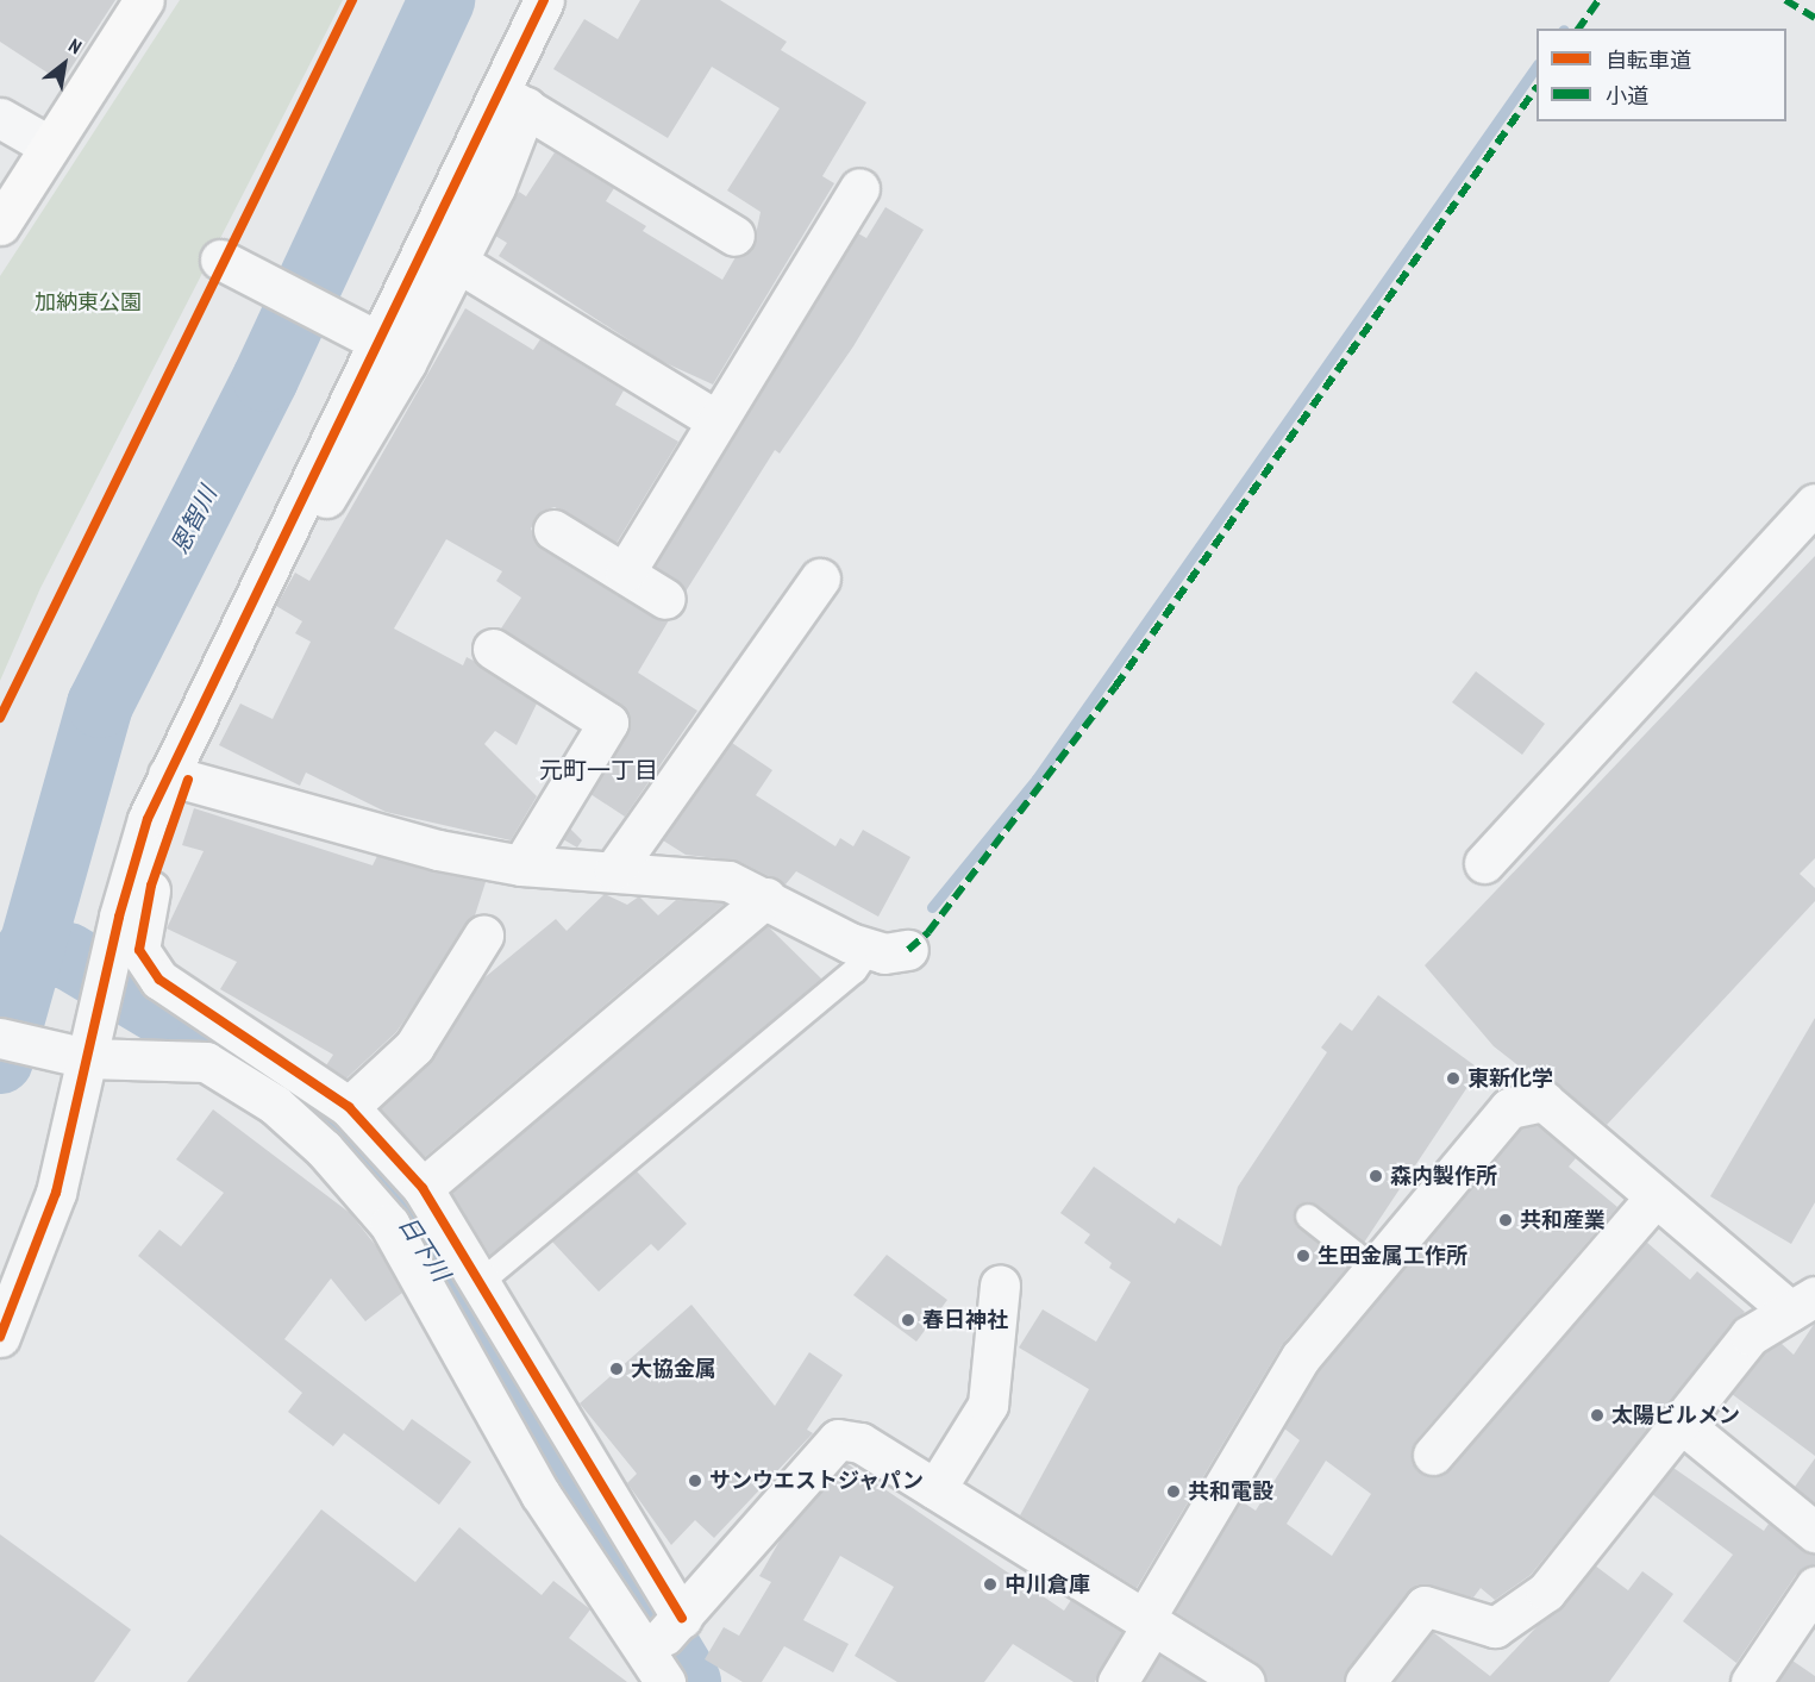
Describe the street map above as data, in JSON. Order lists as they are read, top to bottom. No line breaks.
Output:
{"districts":["元町一丁目"],"water":["恩智川","日下川"],"parks":["加納東公園"],"places":["東新化学","森内製作所","共和産業","生田金属工作所","春日神社","大協金属","太陽ビルメン","サンウエストジャパン","共和電設","中川倉庫"],"legend":["自転車道","小道"],"north":"top right"}
